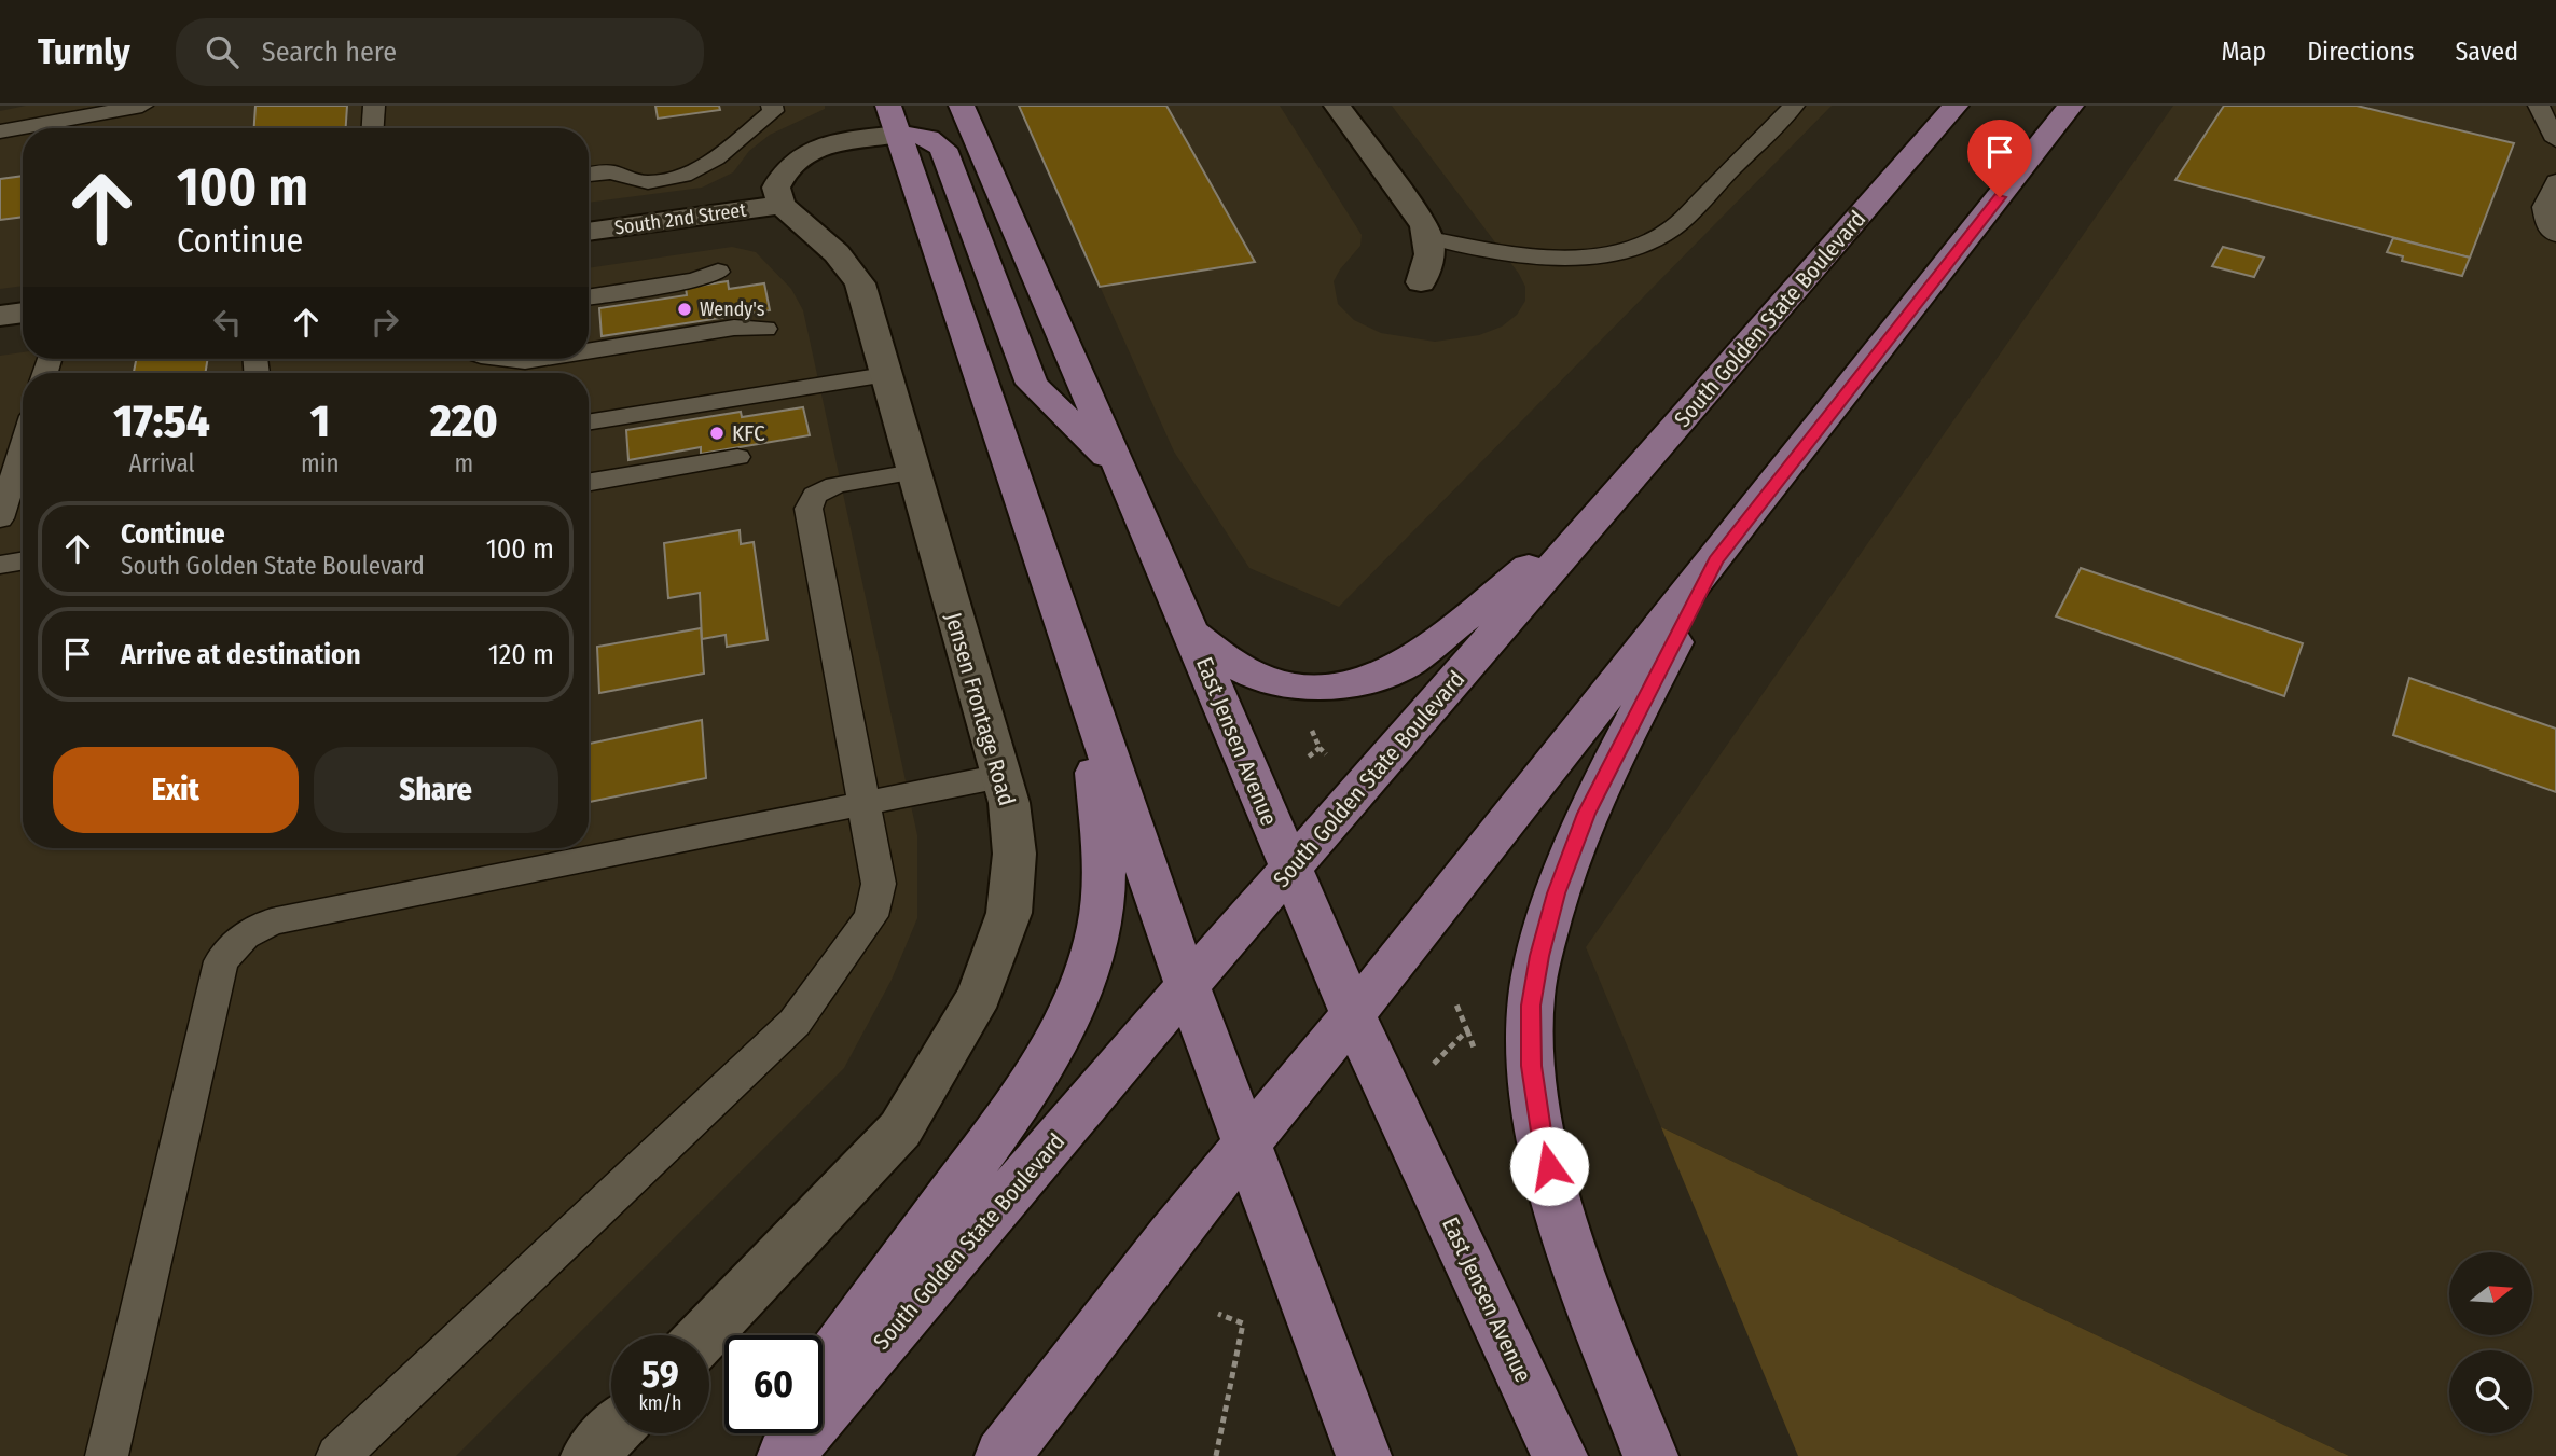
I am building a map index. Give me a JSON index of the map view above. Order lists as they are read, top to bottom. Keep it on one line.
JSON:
{"streets":{"main road":["South Golden State Boulevard","East Jensen Avenue"],"street":["South 2nd Street","Jensen Frontage Road"]},"crossings":[["South 2nd Street","Jensen Frontage Road"],["South Golden State Boulevard","East Jensen Avenue"]],"places":["Wendy's","KFC"],"north":"right","page":{"header":"Turnly","search":"Search here","nav":["Map","Directions","Saved"],"turn":["100 m","Continue"],"eta":["17:54","Arrival","1","min","220","m"],"list":[{"name":"Continue","note":"South Golden State Boulevard","value":"100 m"},{"name":"Arrive at destination","value":"120 m"}],"buttons":["Exit","Share"],"speed":"59 km/h","limit":"60"}}
